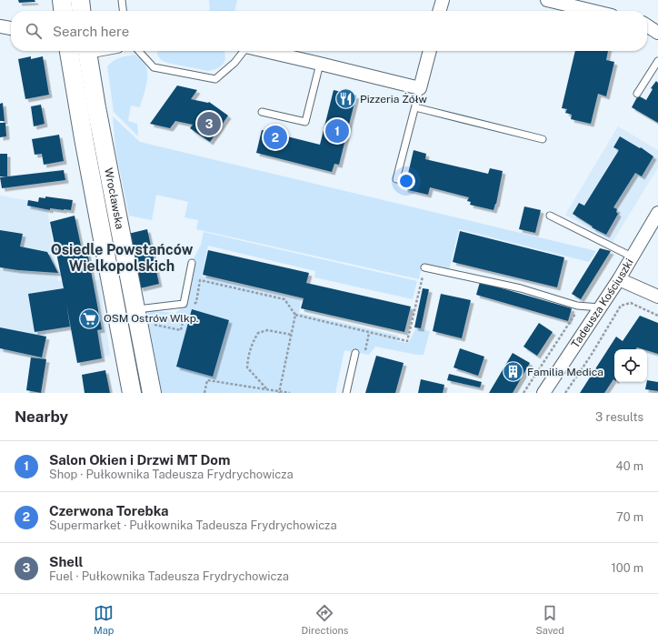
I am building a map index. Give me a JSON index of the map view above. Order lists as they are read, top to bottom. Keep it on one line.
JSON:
{"streets":{"main road":["Wrocławska"],"street":["Tadeusza Kościuszki"]},"districts":["Osiedle Powstańców Wielkopolskich"],"places":{"restaurant":["Pizzeria Żółw"],"supermarket":["OSM Ostrów Wlkp."],"building":["Familia Medica"]},"page":{"search":"Search here","pins":["3","1","2"],"heading":["Nearby","3 results"],"list":[{"mark":"1","name":"Salon Okien i Drzwi MT Dom","note":"Shop · Pułkownika Tadeusza Frydrychowicza","value":"40 m"},{"mark":"2","name":"Czerwona Torebka","note":"Supermarket · Pułkownika Tadeusza Frydrychowicza","value":"70 m"},{"mark":"3","name":"Shell","note":"Fuel · Pułkownika Tadeusza Frydrychowicza","value":"100 m"}],"nav":["Map","Directions","Saved"]}}
